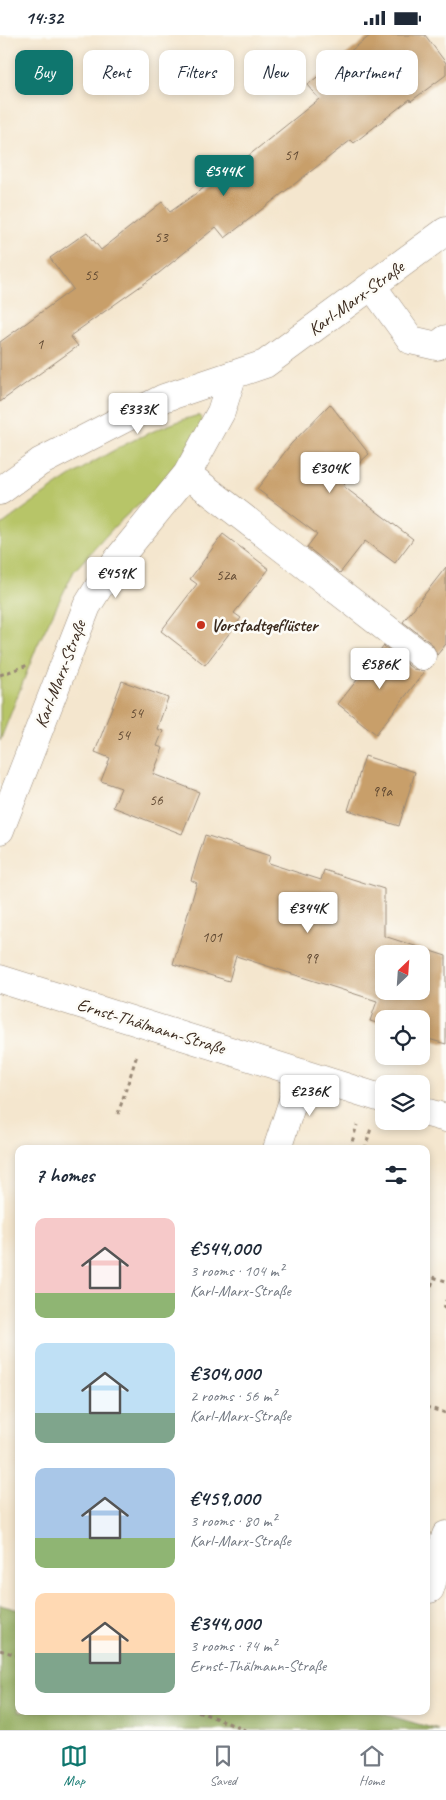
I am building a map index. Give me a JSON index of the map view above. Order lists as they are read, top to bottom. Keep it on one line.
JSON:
{"streets":{"street":["Karl-Marx-Straße","Ernst-Thälmann-Straße"]},"places":["Vorstadtgeflüster"],"house_numbers":["51","53","55","1","52a","54","54","99a","56","101","99"],"north":"top right","page":{"status":"14:32","chip":["Buy","Rent","Filters","New","Apartment"],"price":["€544K","€333K","€304K","€459K","€586K","€344K","€236K"],"heading":"7 homes","list":[{"name":"€544,000","note":"3 rooms · 104 m² · Karl-Marx-Straße"},{"name":"€304,000","note":"2 rooms · 56 m² · Karl-Marx-Straße"},{"name":"€459,000","note":"3 rooms · 80 m² · Karl-Marx-Straße"},{"name":"€344,000","note":"3 rooms · 74 m² · Ernst-Thälmann-Straße"}],"tabs":["Map","Saved","Home"]}}
